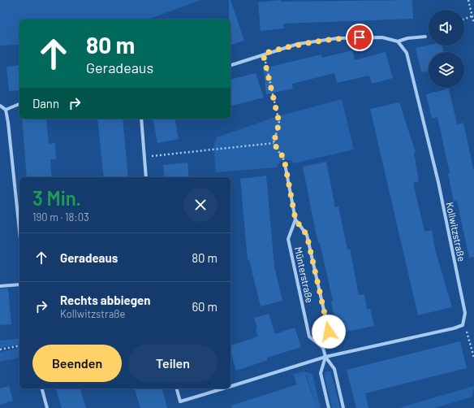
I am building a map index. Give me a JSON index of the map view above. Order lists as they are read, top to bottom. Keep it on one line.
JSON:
{"streets":{"street":["Kollwitzstraße","Münterstraße"]},"page":{"turn":["80 m","Geradeaus"],"then":"Dann","heading":["3 Min.","190 m · 18:03"],"list":[{"name":"Geradeaus","value":"80 m"},{"name":"Rechts abbiegen","note":"Kollwitzstraße","value":"60 m"}],"buttons":["Beenden","Teilen"]}}
